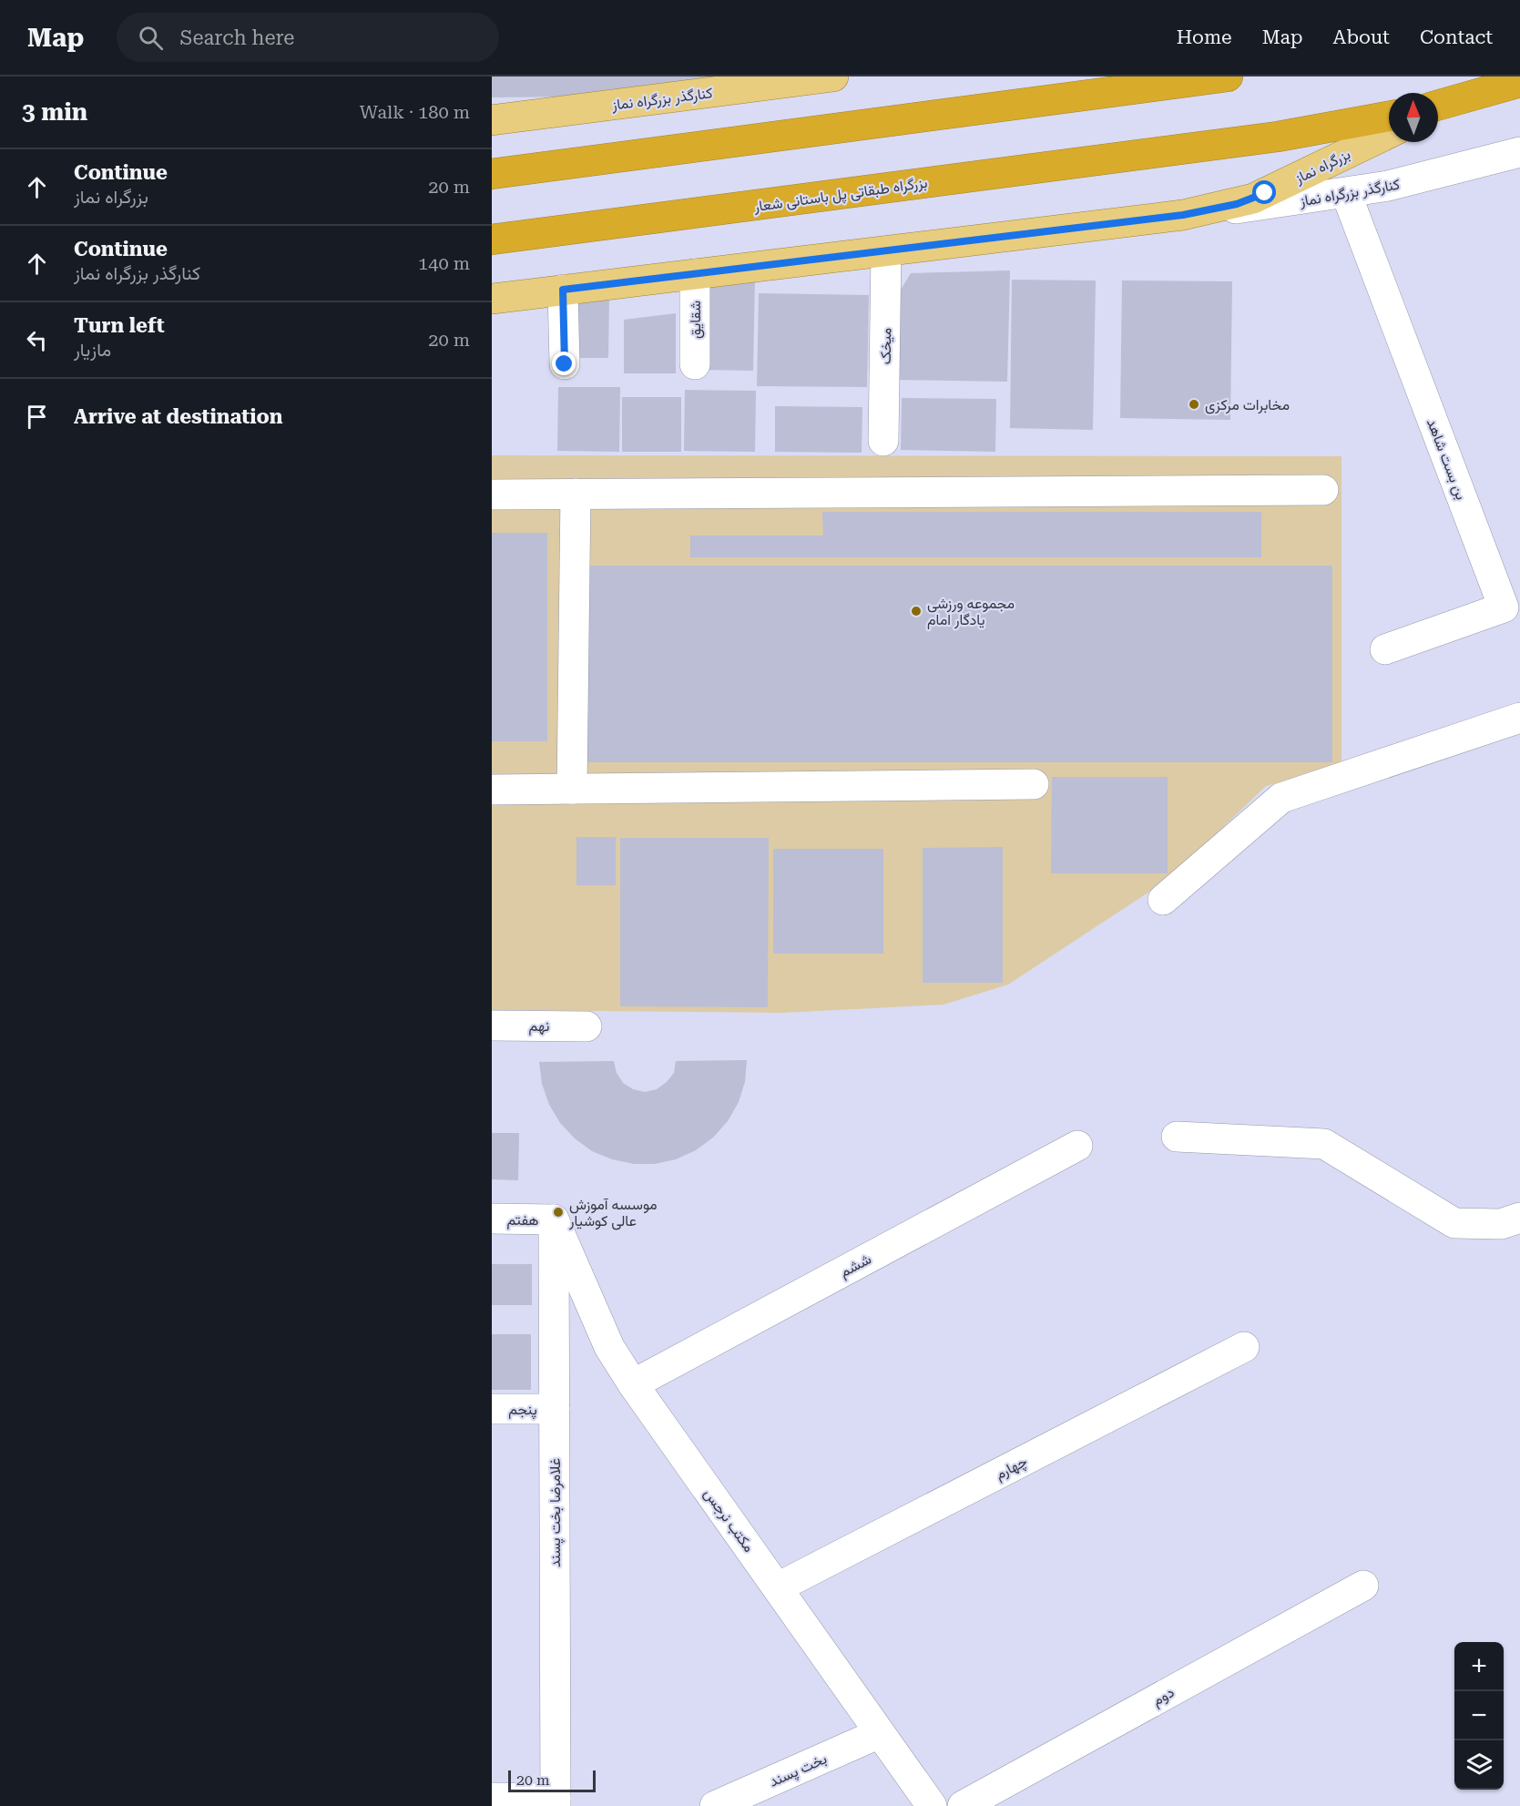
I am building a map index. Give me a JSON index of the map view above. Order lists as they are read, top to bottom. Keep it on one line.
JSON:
{"streets":{"highway":["بزرگراه نماز","بزرگراه طبقاتی پل باستانی شعار"],"main road":["کنارگذر بزرگراه نماز"],"street":["شقایق","میخک","بن بست شاهد","نهم","هفتم","ششم","پنجم","چهارم","غلامرضا بخت پسند","مکتب نرجس","دوم","بخت پسند"]},"crossings":[["کنارگذر بزرگراه نماز","بزرگراه نماز"],["کنارگذر بزرگراه نماز","شقایق"],["کنارگذر بزرگراه نماز","میخک"],["کنارگذر بزرگراه نماز","بن بست شاهد"],["بزرگراه نماز","بزرگراه طبقاتی پل باستانی شعار"],["هفتم","غلامرضا بخت پسند"],["هفتم","مکتب نرجس"],["ششم","مکتب نرجس"],["پنجم","غلامرضا بخت پسند"],["چهارم","مکتب نرجس"],["غلامرضا بخت پسند","مکتب نرجس"],["مکتب نرجس","بخت پسند"]],"places":["مخابرات مرکزی","مجموعه ورزشی یادگار امام","موسسه آموزش عالی کوشیار"],"scale_bar":"20 m","north":"top","page":{"header":"Map","search":"Search here","nav":["Home","Map","About","Contact"],"heading":["3 min","Walk · 180 m"],"list":[["Continue","بزرگراه نماز","20 m"],["Continue","کنارگذر بزرگراه نماز","140 m"],["Turn left","مازیار","20 m"],"Arrive at destination"],"map_buttons":["+","−"],"scale":"20 m"}}
